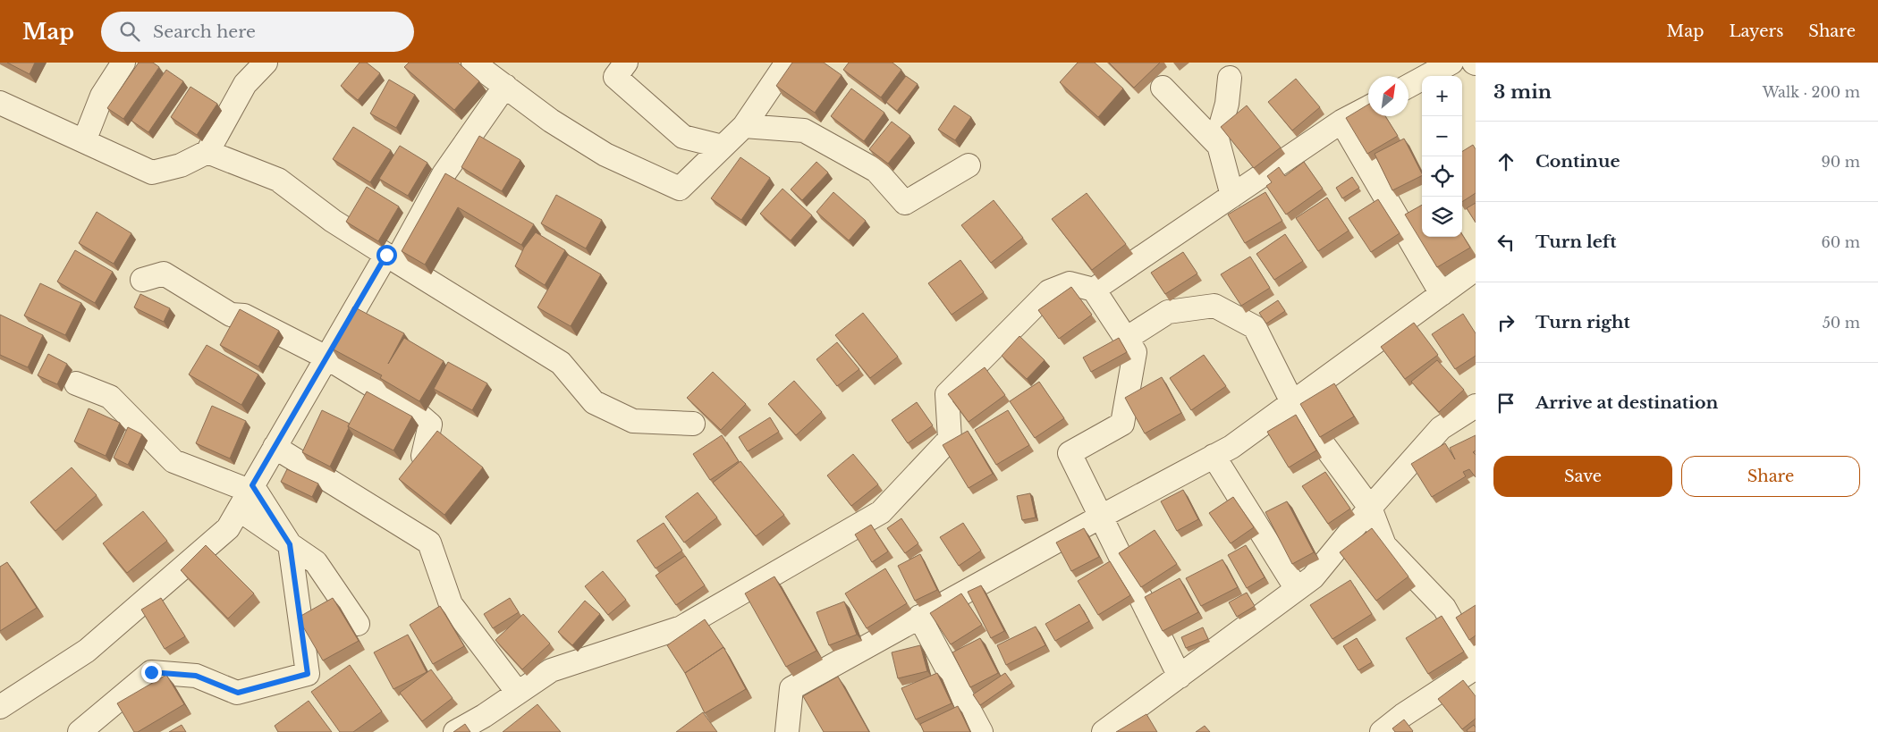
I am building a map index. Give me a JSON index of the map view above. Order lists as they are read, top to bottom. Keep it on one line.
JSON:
{"north":"top right","page":{"header":"Map","search":"Search here","nav":["Map","Layers","Share"],"heading":["3 min","Walk · 200 m"],"map_buttons":["+","−"],"list":[["Continue","90 m"],["Turn left","60 m"],["Turn right","50 m"],"Arrive at destination"],"buttons":["Save","Share"]}}
